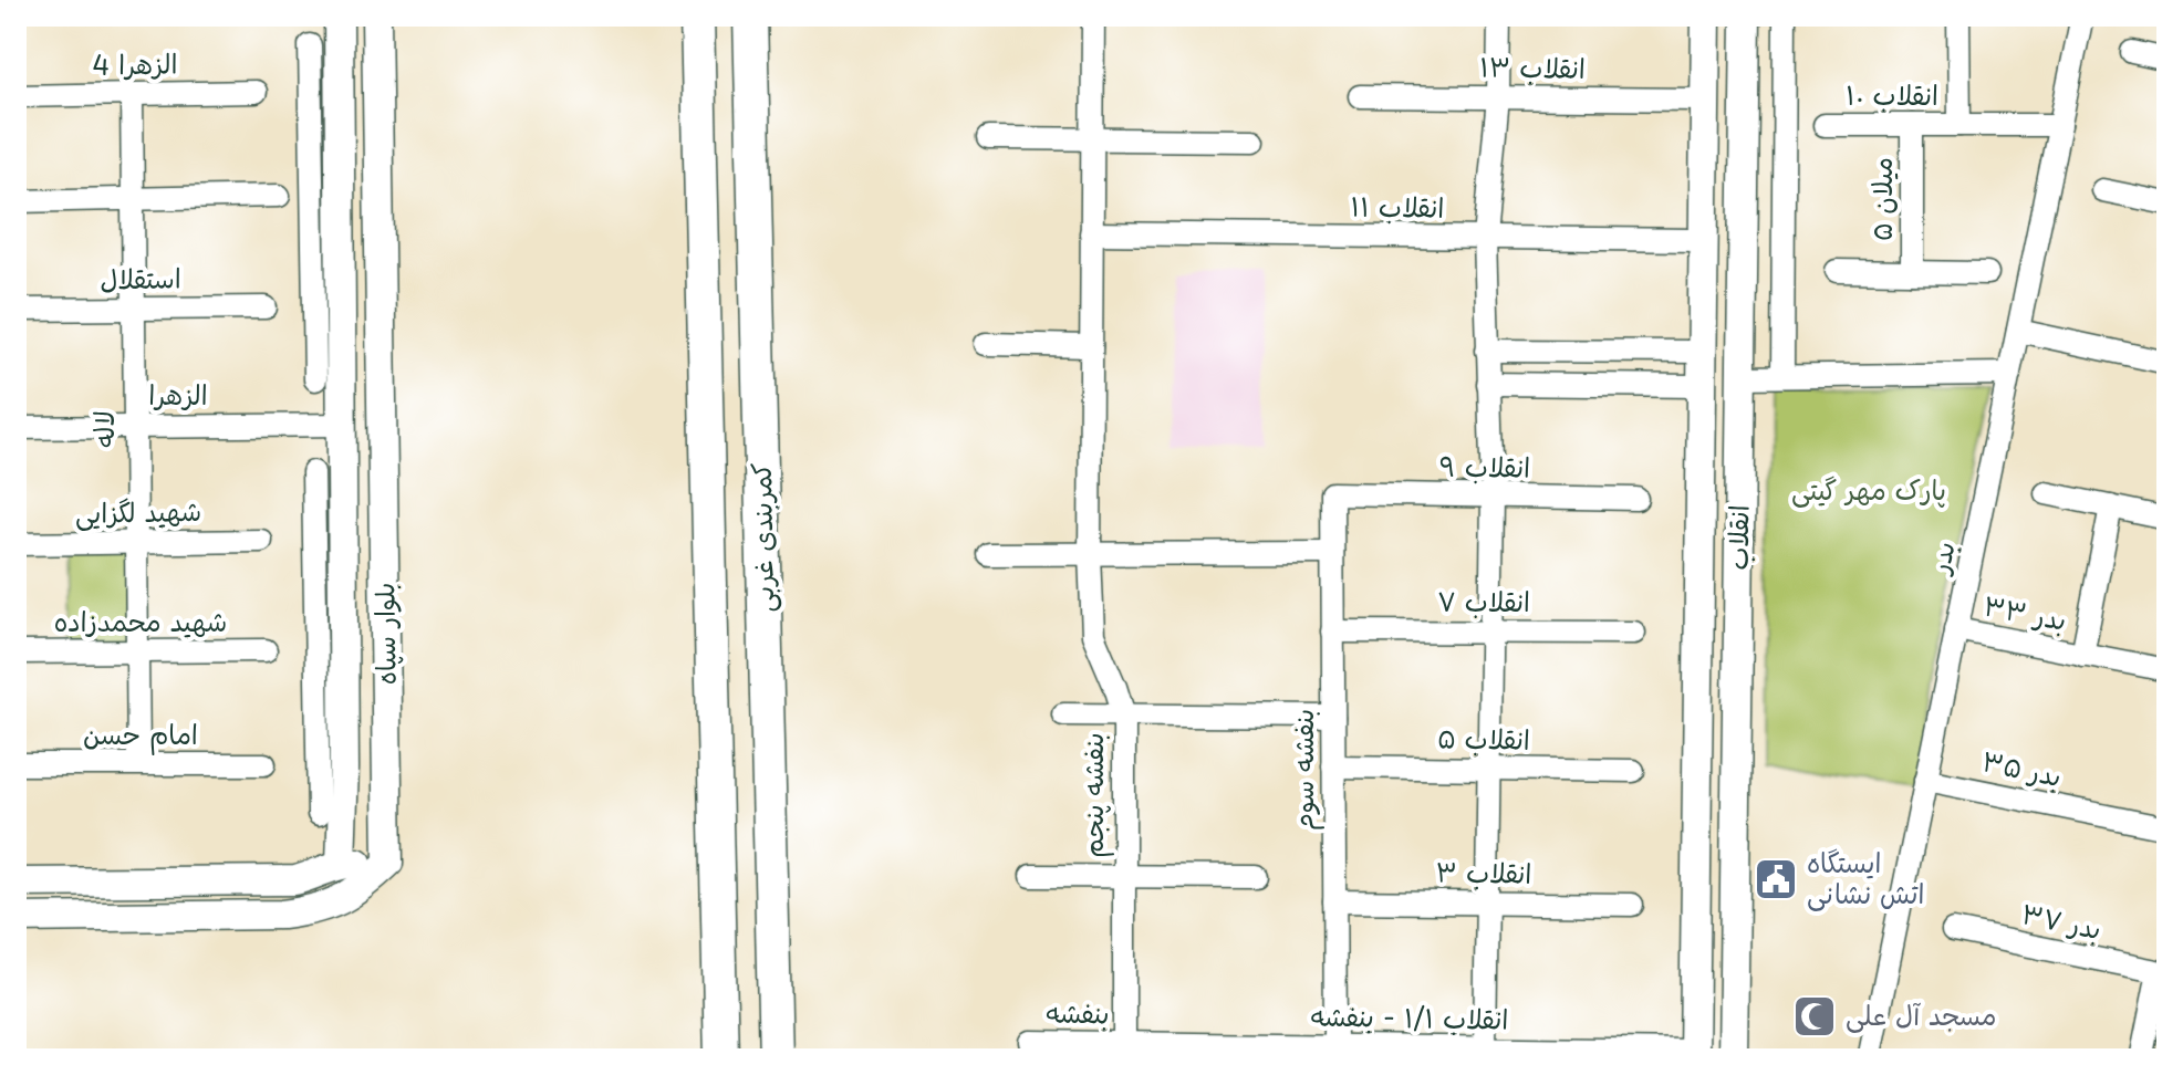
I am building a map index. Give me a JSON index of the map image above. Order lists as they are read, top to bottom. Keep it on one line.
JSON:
{"streets":{"highway":["کمربندی غربی"],"main road":["انقلاب","بلوار سپاه"],"street":["الزهرا 4","انقلاب ۱۳","انقلاب ۱۰","میلان ۵","انقلاب ۱۱","استقلال","الزهرا","لاله","انقلاب ۹","شهید لگزایی","بدر","انقلاب ۷","بدر ۳۳","شهید محمدزاده","امام حسن","انقلاب ۵","بنفشه سوم","بدر ۳۵","بنفشه پنجم","انقلاب ۳","بدر ۳۷","بنفشه","انقلاب ۱/۱ - بنفشه"]},"crossings":[["الزهرا 4","لاله"],["انقلاب ۱۳","انقلاب"],["انقلاب ۱۰","میلان ۵"],["انقلاب ۱۰","بدر"],["انقلاب ۱۱","انقلاب"],["انقلاب ۱۱","بنفشه پنجم"],["استقلال","لاله"],["الزهرا","لاله"],["الزهرا","بلوار سپاه"],["لاله","شهید لگزایی"],["لاله","شهید محمدزاده"],["لاله","امام حسن"],["انقلاب ۹","بنفشه سوم"],["انقلاب","انقلاب ۱/۱ - بنفشه"],["بدر","بدر ۳۳"],["بدر","بدر ۳۵"],["انقلاب ۷","بنفشه سوم"],["انقلاب ۵","بنفشه سوم"],["بنفشه سوم","انقلاب ۳"],["بنفشه سوم","انقلاب ۱/۱ - بنفشه"],["بنفشه پنجم","بنفشه"],["بنفشه پنجم","انقلاب ۱/۱ - بنفشه"],["بنفشه","انقلاب ۱/۱ - بنفشه"]],"parks":["پارک مهر گیتی"],"places":{"public building":["ایستگاه اتش نشانی"],"mosque":["مسجد آل علی"]}}
